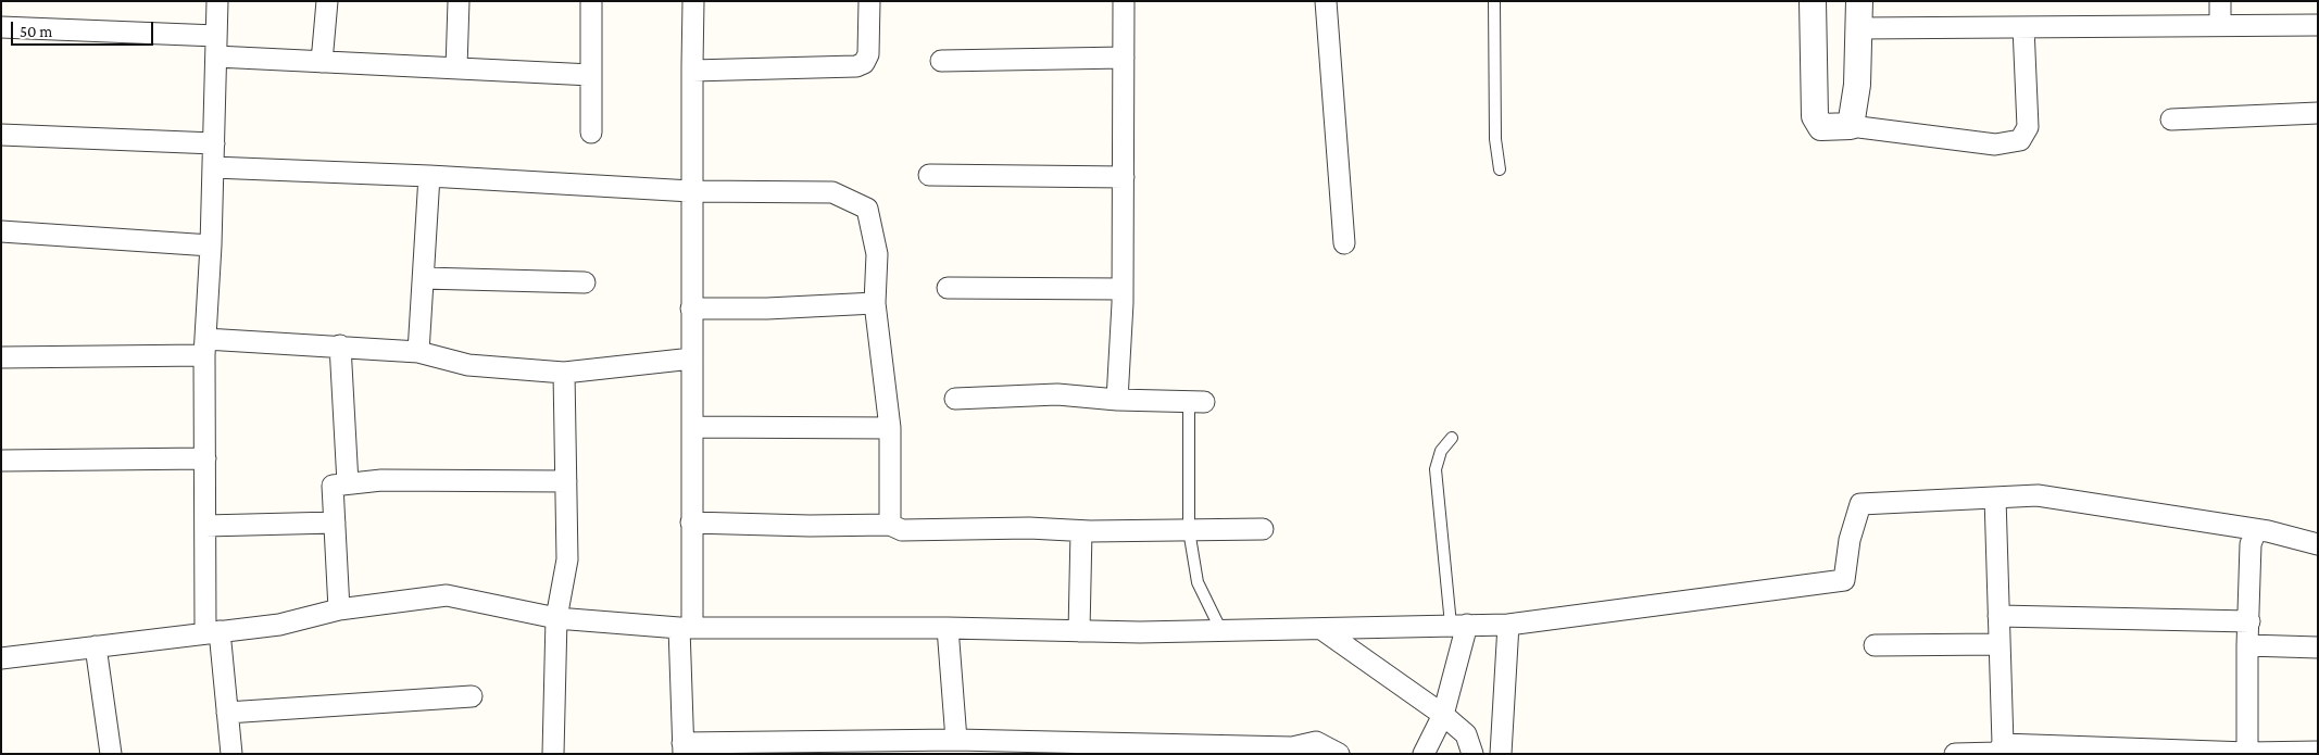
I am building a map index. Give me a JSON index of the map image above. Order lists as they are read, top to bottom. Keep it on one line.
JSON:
{"scale_bar":"50 m"}
